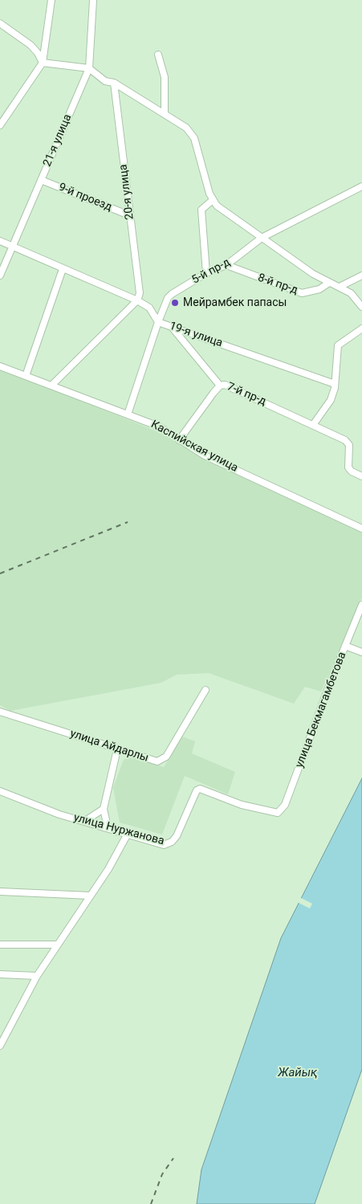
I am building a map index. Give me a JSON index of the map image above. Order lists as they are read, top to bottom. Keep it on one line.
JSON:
{"streets":{"street":["21-я улица","20-я улица","9-й проезд","5-й пр-д","8-й пр-д","19-я улица","7-й пр-д","Каспийская улица","улица Бекмагамбетова","улица Айдарлы","улица Нуржанова"]},"crossings":[["21-я улица","9-й проезд"],["21-я улица","19-я улица"],["20-я улица","9-й проезд"],["20-я улица","19-я улица"],["5-й пр-д","8-й пр-д"],["5-й пр-д","19-я улица"],["5-й пр-д","Каспийская улица"],["7-й пр-д","Каспийская улица"],["улица Бекмагамбетова","улица Нуржанова"]],"water":["Жайық"],"places":["Мейрамбек папасы"]}
